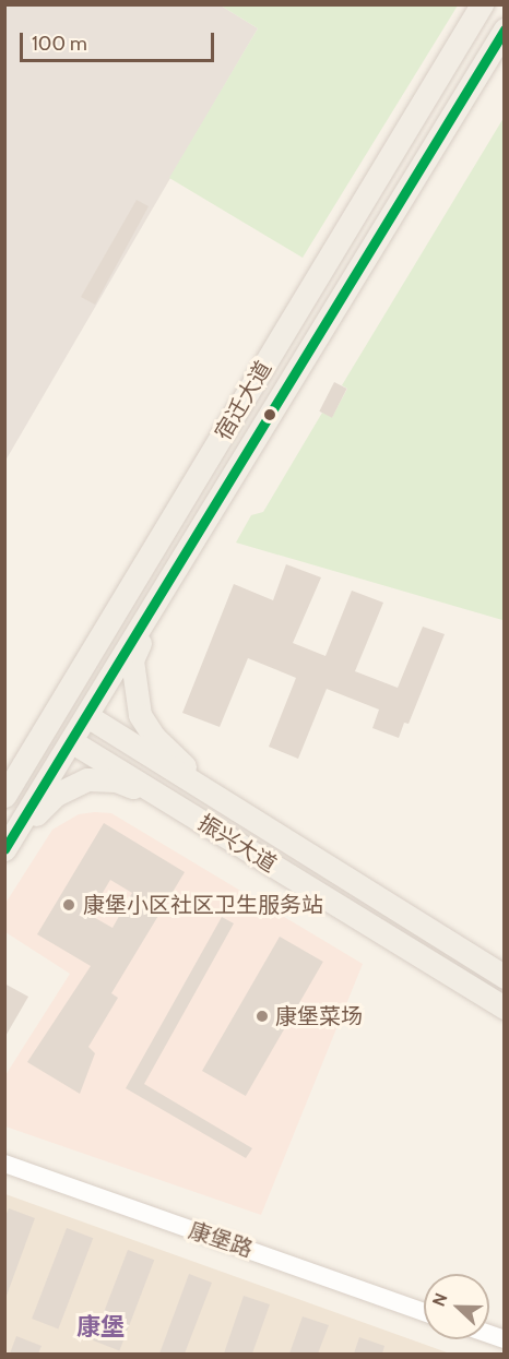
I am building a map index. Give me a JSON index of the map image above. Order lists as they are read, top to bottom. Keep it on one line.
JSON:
{"streets":{"main road":["宿迁大道","振兴大道"],"street":["康堡路"]},"crossings":[["宿迁大道","振兴大道"]],"districts":["康堡"],"places":["康堡小区社区卫生服务站","康堡菜场"],"scale_bar":"100 m","north":"left"}
